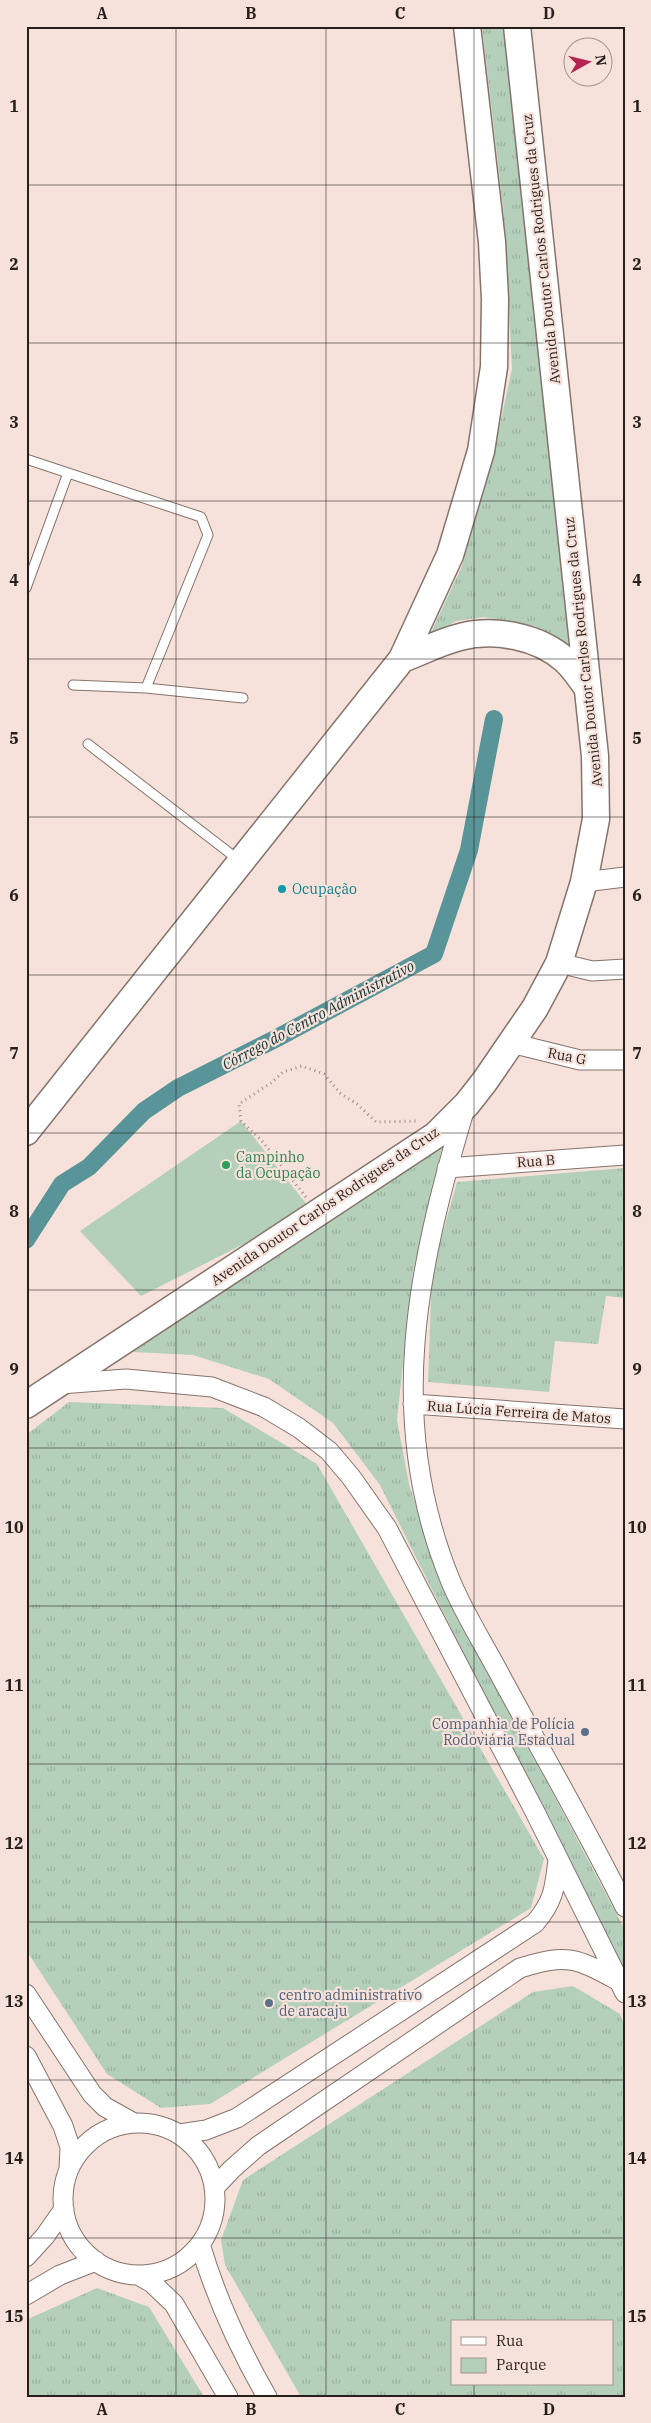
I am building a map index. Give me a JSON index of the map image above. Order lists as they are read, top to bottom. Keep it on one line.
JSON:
{"streets":{"main road":["Avenida Doutor Carlos Rodrigues da Cruz"],"street":["Rua G","Rua B","Rua Lúcia Ferreira de Matos"]},"crossings":[["Avenida Doutor Carlos Rodrigues da Cruz","Rua G"]],"water":["Córrego do Centro Administrativo"],"places":["Ocupação","Campinho da Ocupação","Companhia de Polícia Rodoviária Estadual","centro administrativo de aracaju"],"legend":["Rua","Parque"],"north":"right","grid":{"columns":["A","B","C","D"],"rows":["1","2","3","4","5","6","7","8","9","10","11","12","13","14","15"]}}
